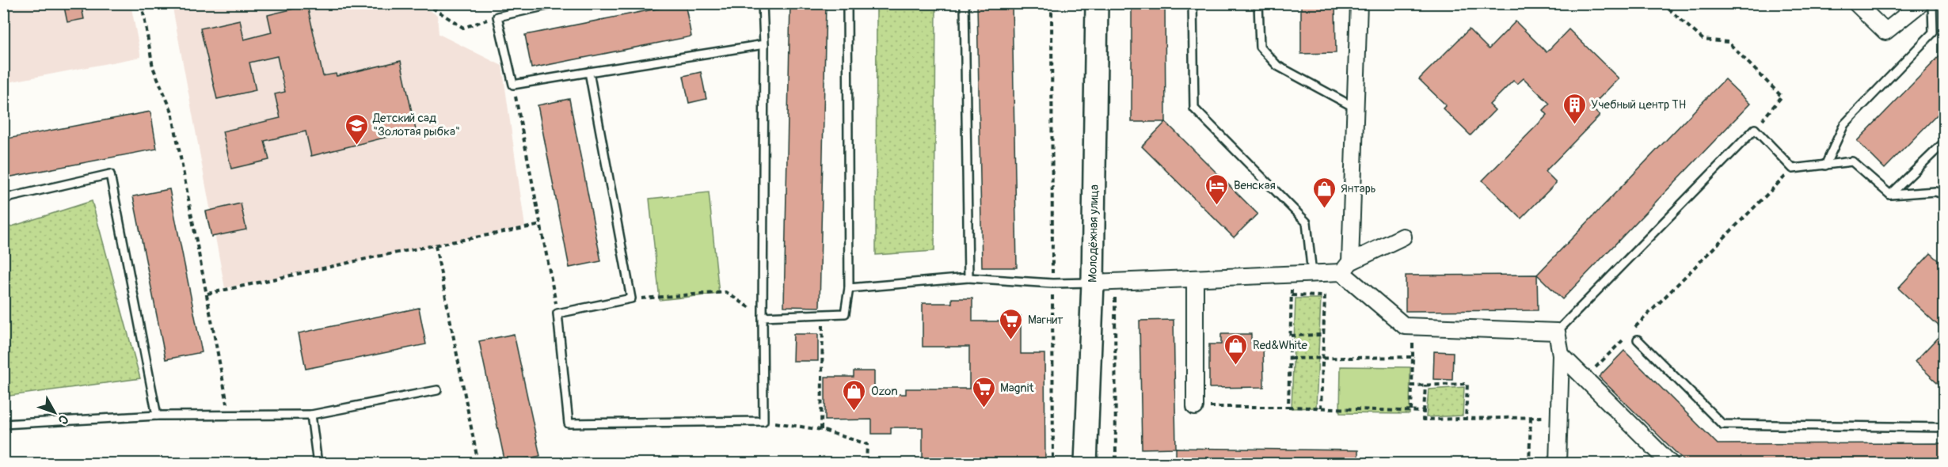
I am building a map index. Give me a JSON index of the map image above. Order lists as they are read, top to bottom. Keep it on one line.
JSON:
{"streets":{"street":["Молодёжная улица"]},"places":{"building":["Учебный центр ТН"],"school or university":["Детский сад \"Золотая рыбка\""],"hotel":["Венская"],"shop":["Янтарь","Red&White","Ozon"],"supermarket":["Магнит","Magnit"]},"north":"bottom right"}
